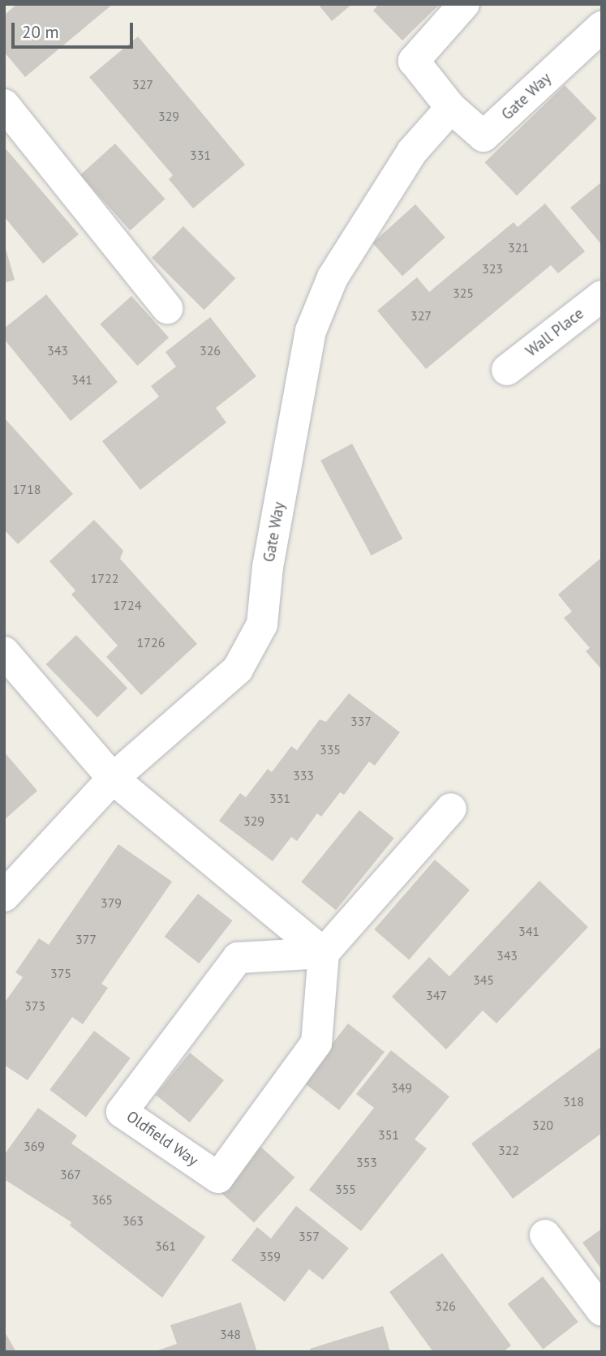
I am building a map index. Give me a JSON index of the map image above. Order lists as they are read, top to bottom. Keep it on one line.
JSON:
{"streets":{"street":["Gate Way","Wall Place","Oldfield Way"]},"house_numbers":["327","329","331","321","323","325","327","343","326","341","1718","1722","1724","1726","337","335","333","331","329","379","341","377","343","375","345","347","373","349","318","320","351","369","322","353","367","355","365","363","357","361","359","326","348"],"scale_bar":"20 m"}
